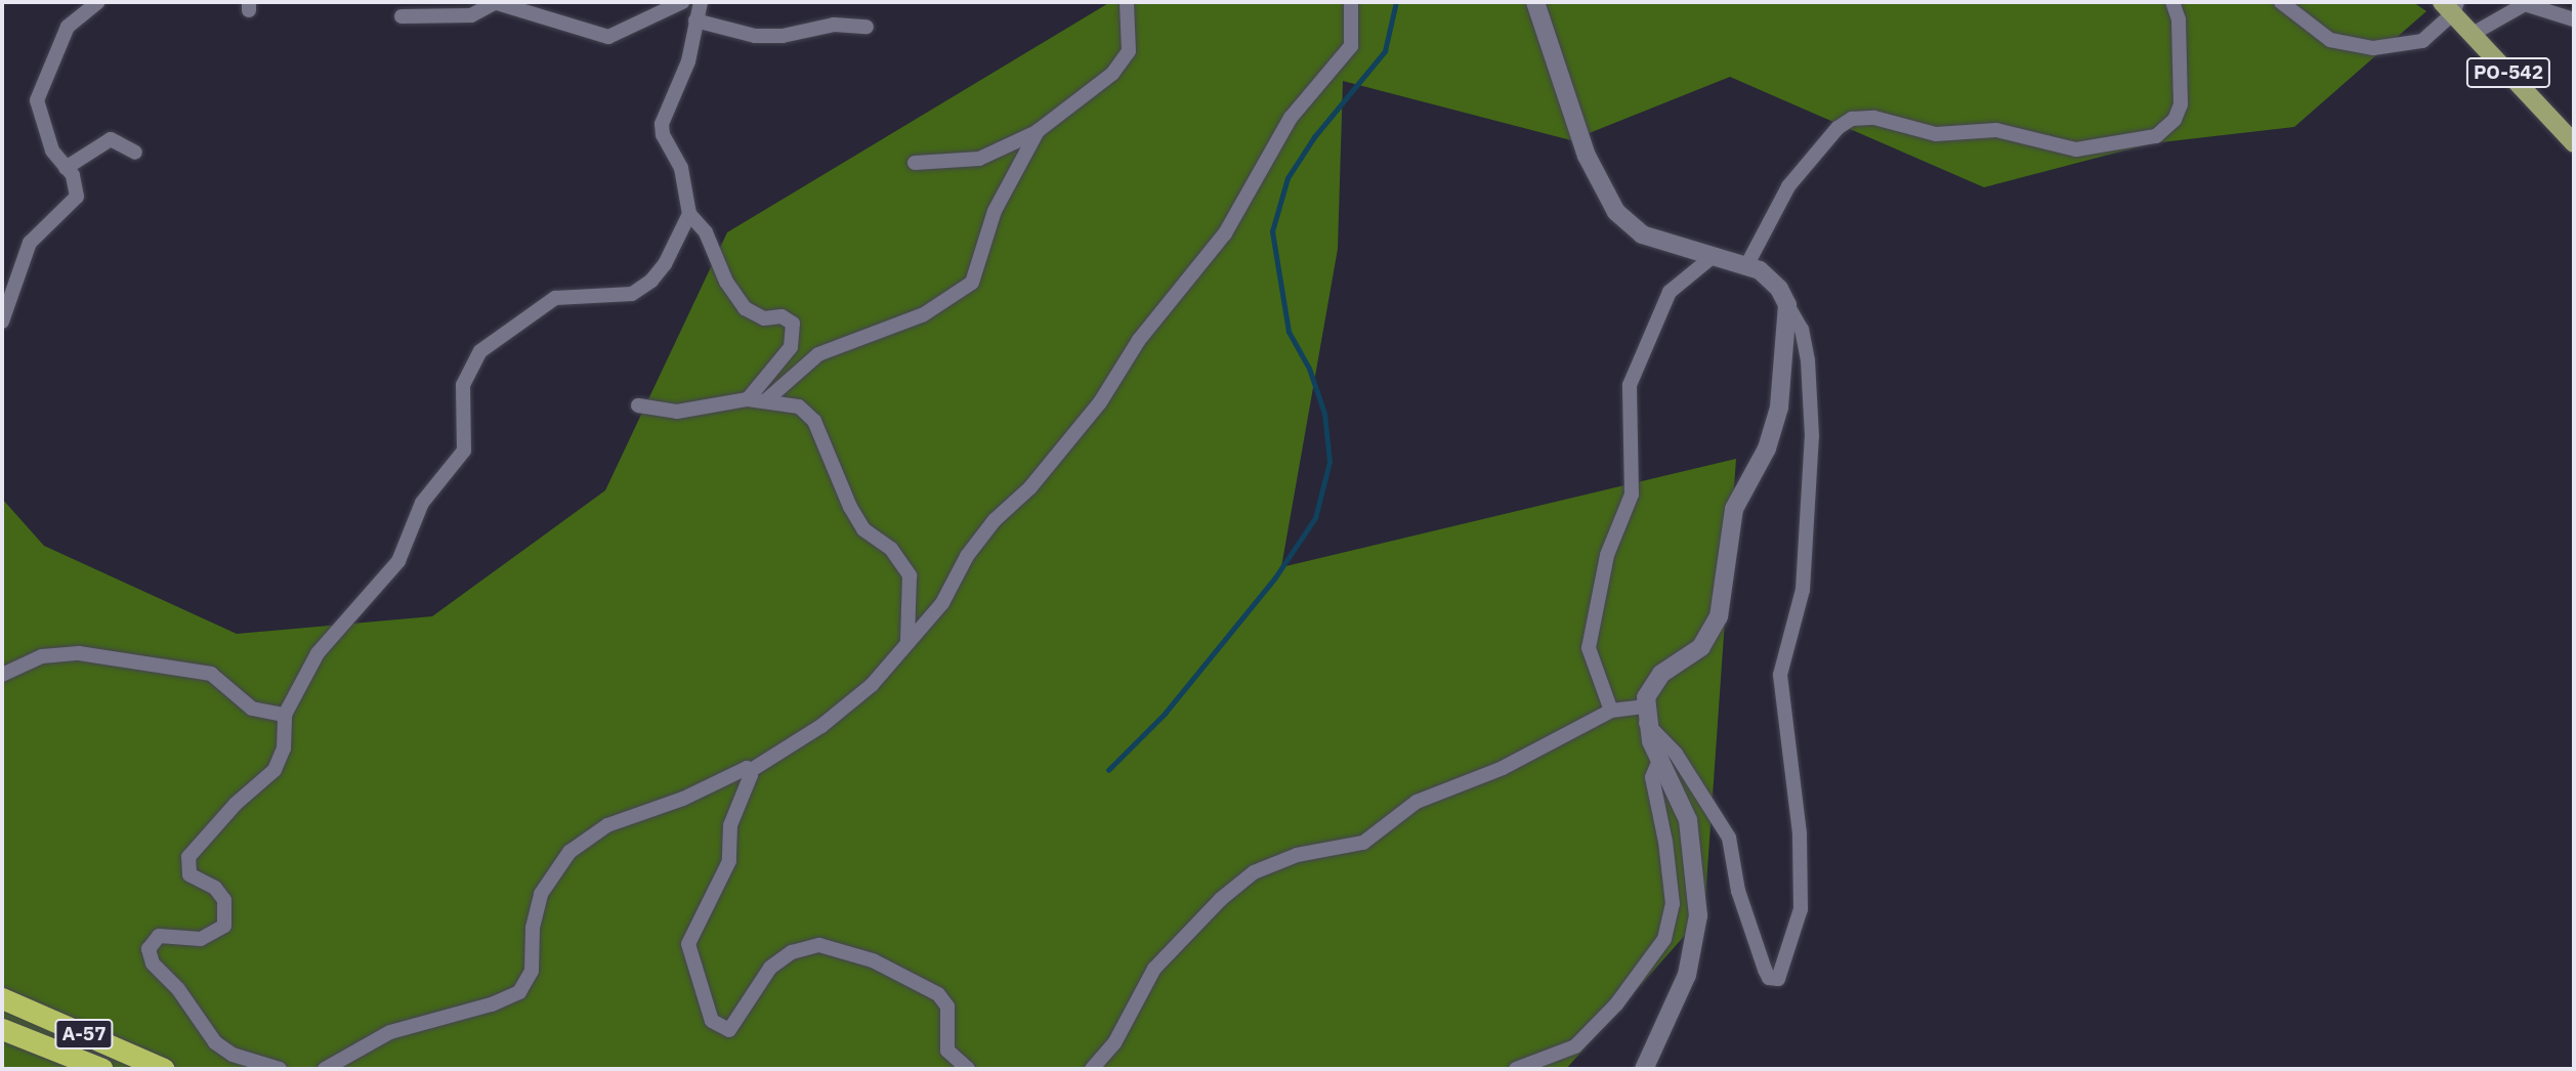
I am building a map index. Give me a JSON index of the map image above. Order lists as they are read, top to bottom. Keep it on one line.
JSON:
{"streets":{"highway":["A-57"],"main road":["PO-542"]}}
